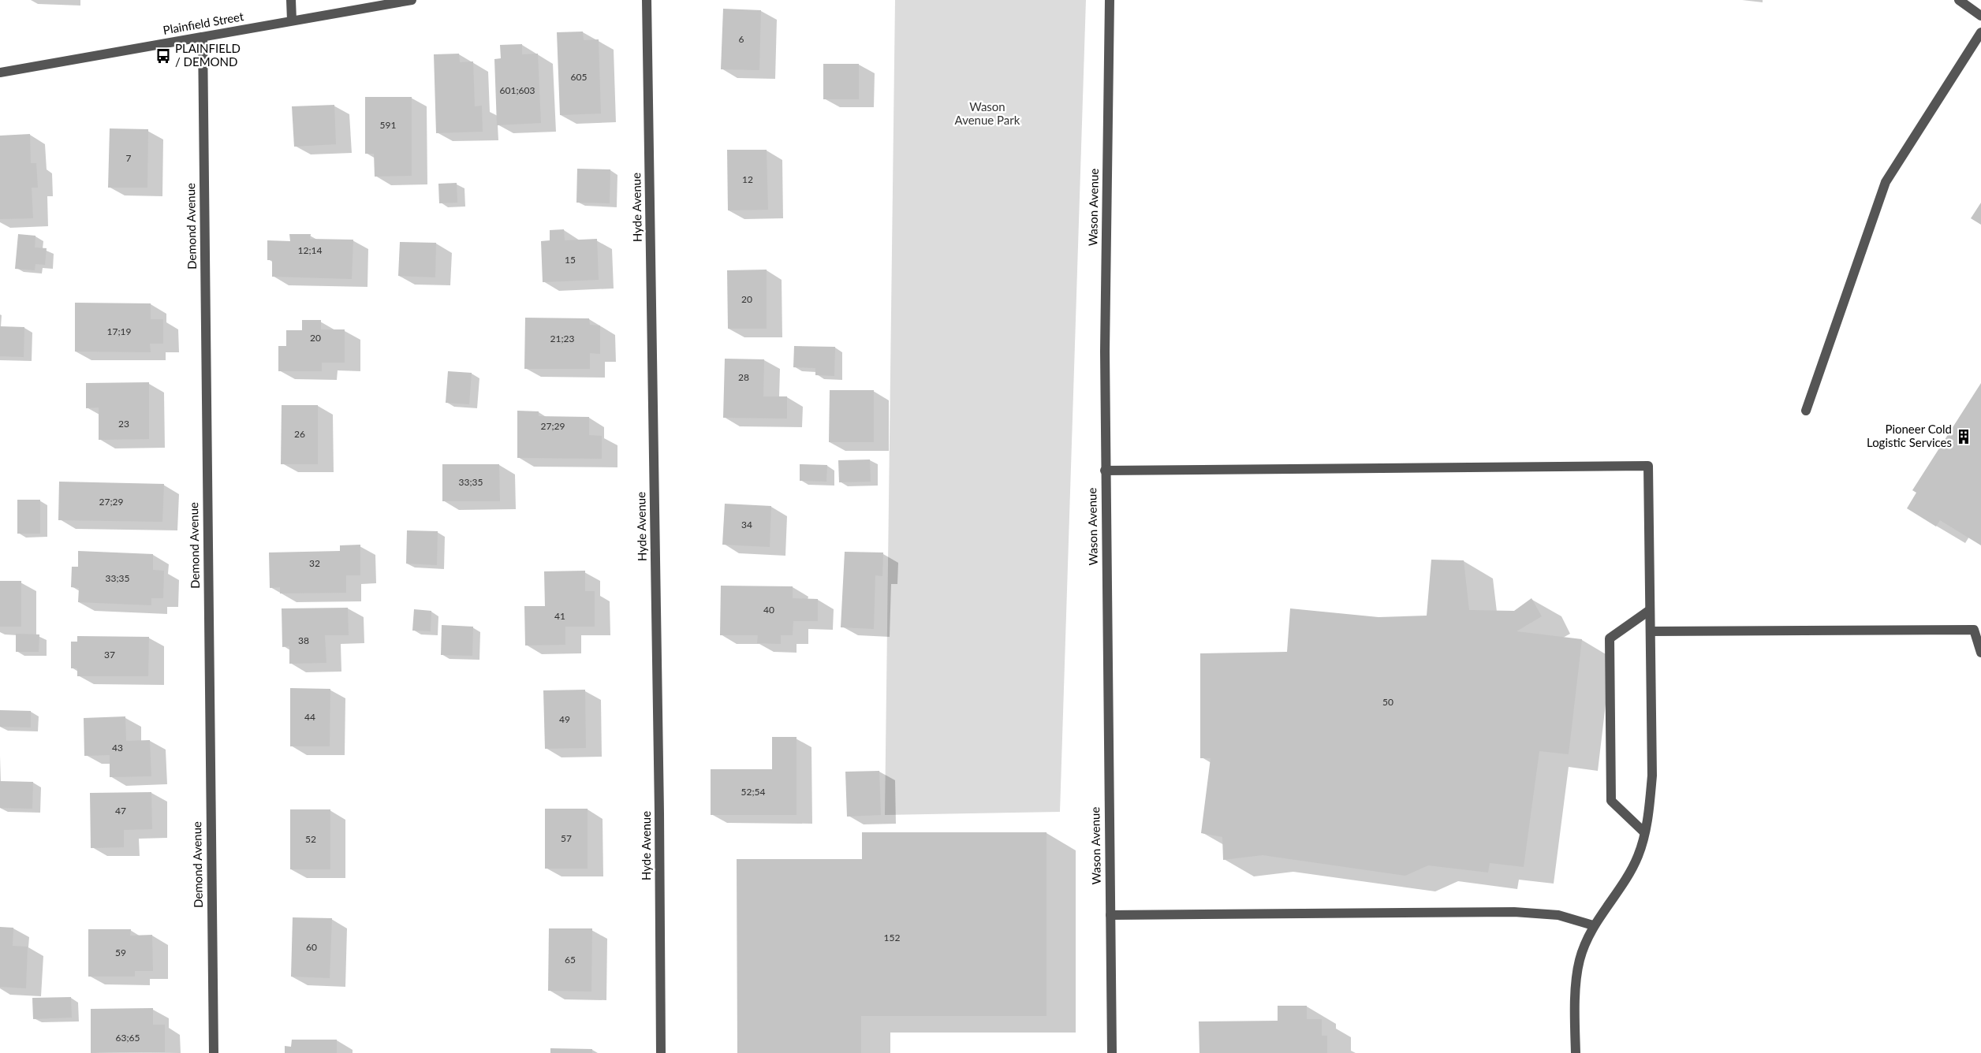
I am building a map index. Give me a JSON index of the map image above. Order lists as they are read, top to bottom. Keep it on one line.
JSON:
{"streets":{"street":["Plainfield Street","Hyde Avenue","Wason Avenue","Demond Avenue"]},"crossings":[["Plainfield Street","Demond Avenue"]],"parks":["Wason Avenue Park"],"places":{"bus stop":["PLAINFIELD / DEMOND"],"building":["Pioneer Cold Logistic Services"]},"house_numbers":["6","605","601;603","591","7","12","12;14","15","20","17;19","20","21;23","28","23","27;29","26","33;35","27;29","34","32","33;35","40","41","38","37","50","44","49","43","52;54","47","57","52","152","60","59","65","63;65"]}
